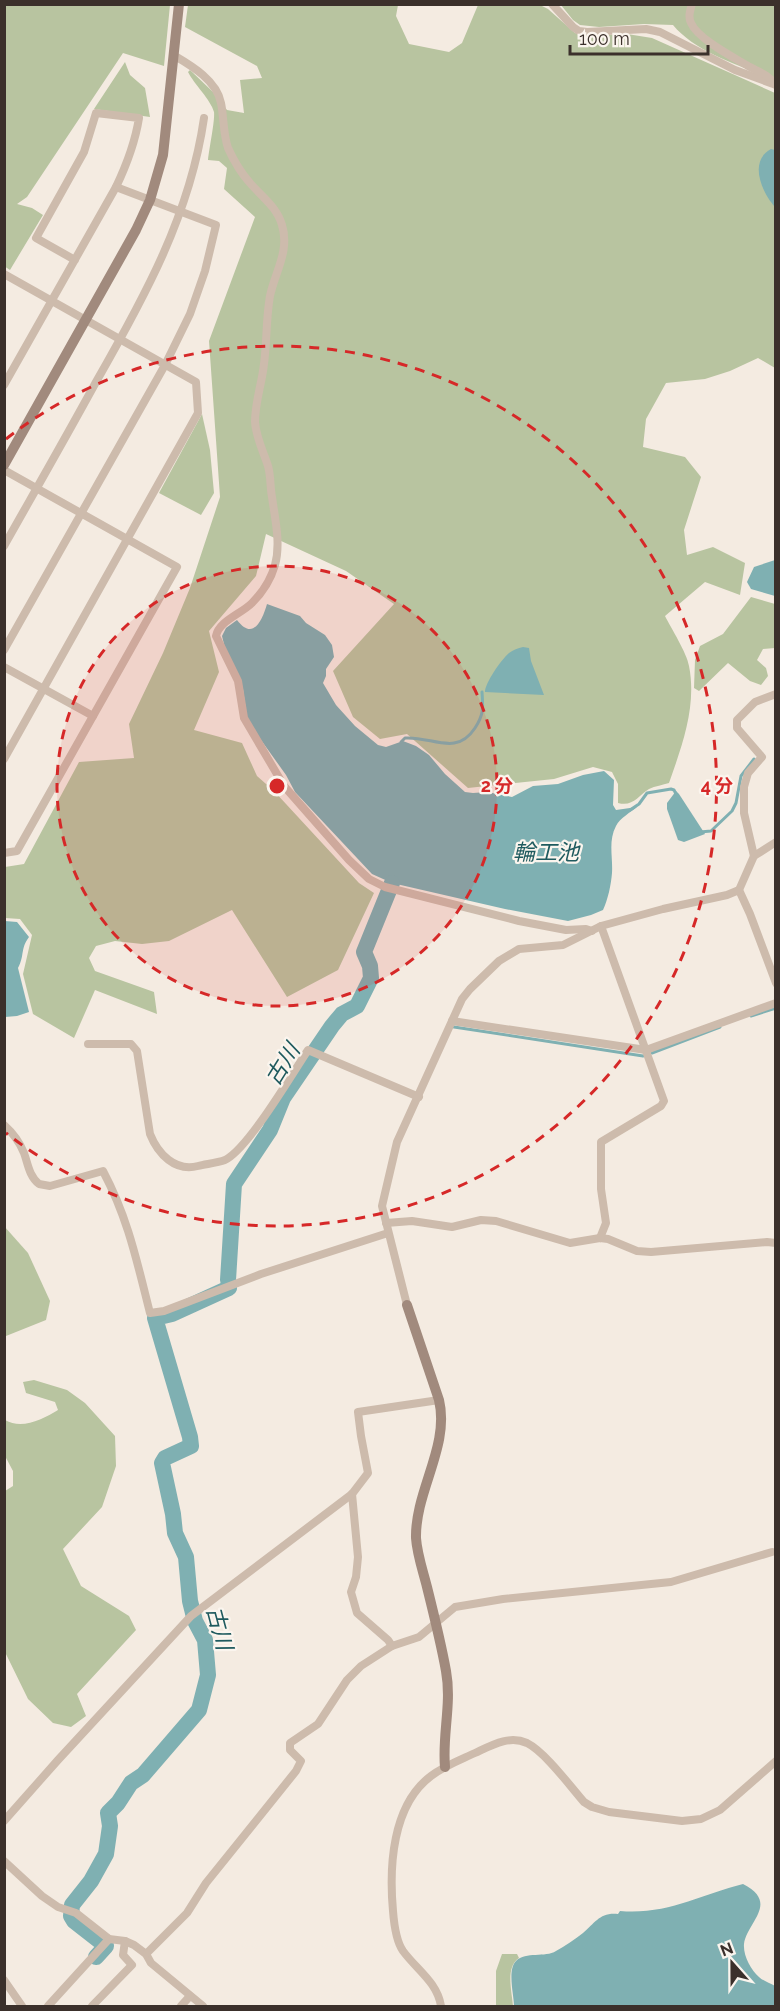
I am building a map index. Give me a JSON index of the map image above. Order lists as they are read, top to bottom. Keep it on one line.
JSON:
{"water":["輪工池","古川"],"scale_bar":"100 m","north":"top","rings":["2 分","4 分"]}
